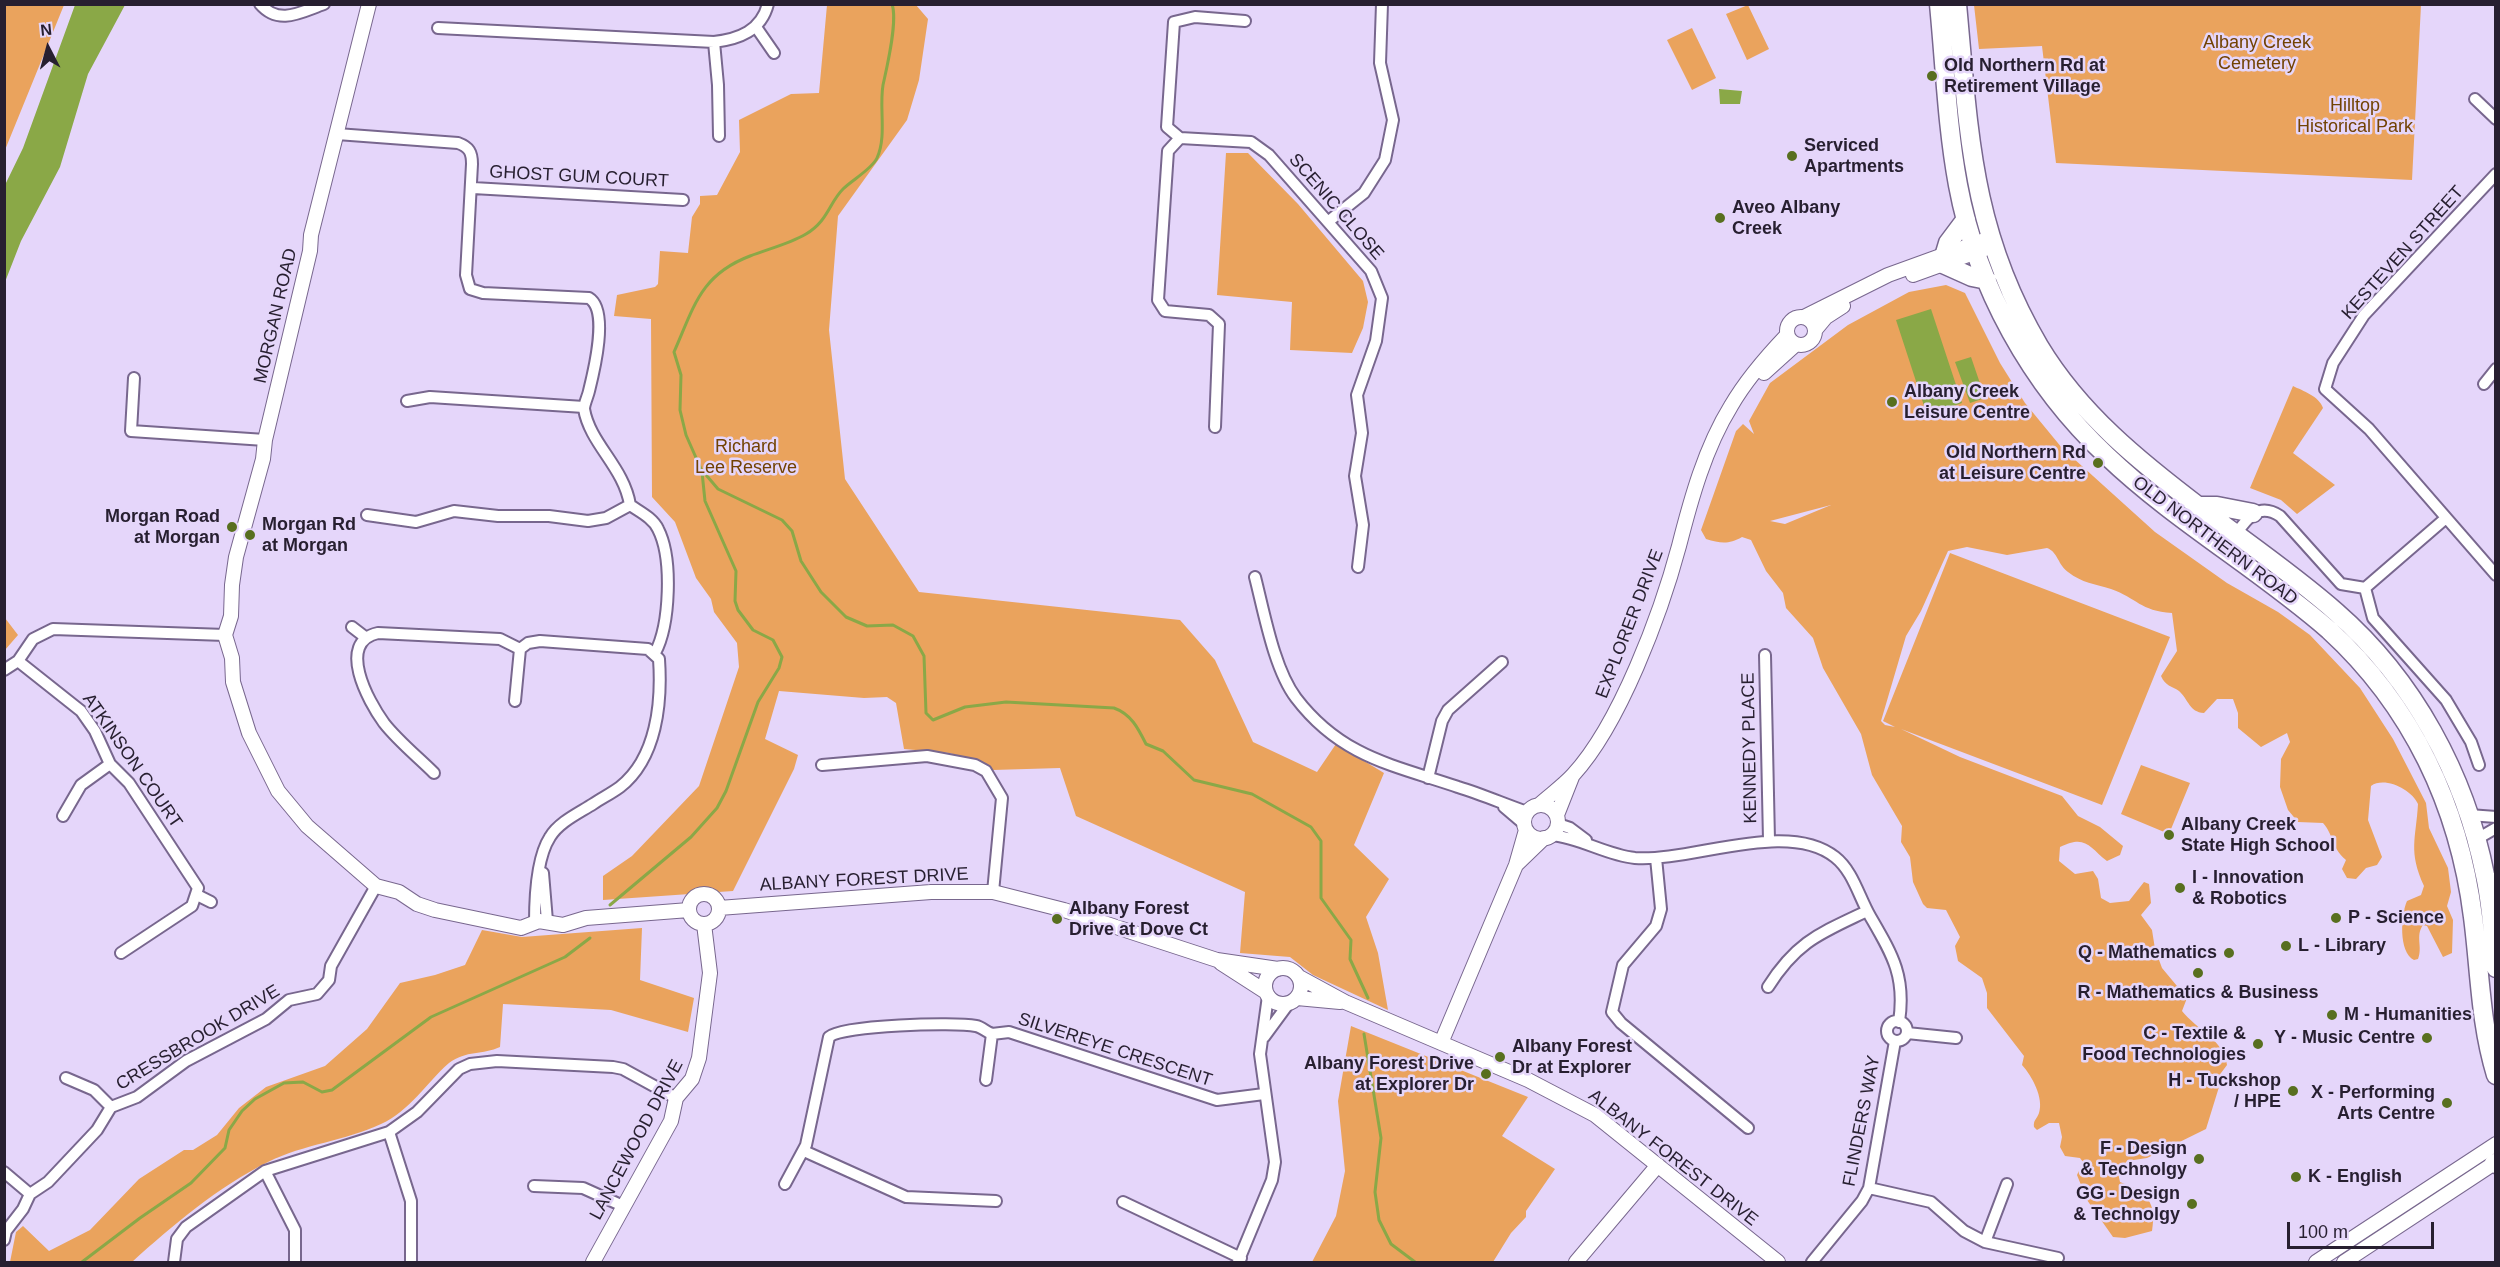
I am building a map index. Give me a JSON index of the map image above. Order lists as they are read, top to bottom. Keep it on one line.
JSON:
{"streets":{"highway":["OLD NORTHERN ROAD"],"street":["GHOST GUM COURT","SCENIC CLOSE","KESTEVEN STREET","MORGAN ROAD","EXPLORER DRIVE","KENNEDY PLACE","ATKINSON COURT","ALBANY FOREST DRIVE","CRESSBROOK DRIVE","SILVEREYE CRESCENT","FLINDERS WAY","LANCEWOOD DRIVE"]},"crossings":[["EXPLORER DRIVE","ALBANY FOREST DRIVE"],["ALBANY FOREST DRIVE","LANCEWOOD DRIVE"]],"parks":["Albany Creek Cemetery","Hilltop Historical Park","Richard Lee Reserve"],"places":["Old Northern Rd at Retirement Village","Serviced Apartments","Aveo Albany Creek","Albany Creek Leisure Centre","Old Northern Rd at Leisure Centre","Morgan Road at Morgan","Morgan Rd at Morgan","Albany Creek State High School","I - Innovation & Robotics","P - Science","Albany Forest Drive at Dove Ct","L - Library","Q - Mathematics","R - Mathematics & Business","M - Humanities","Y - Music Centre","C - Textile & Food Technologies","Albany Forest Dr at Explorer","Albany Forest Drive at Explorer Dr","H - Tuckshop / HPE","X - Performing Arts Centre","F - Design & Technolgy","K - English","GG - Design & Technolgy"],"scale_bar":"100 m","north":"top"}
